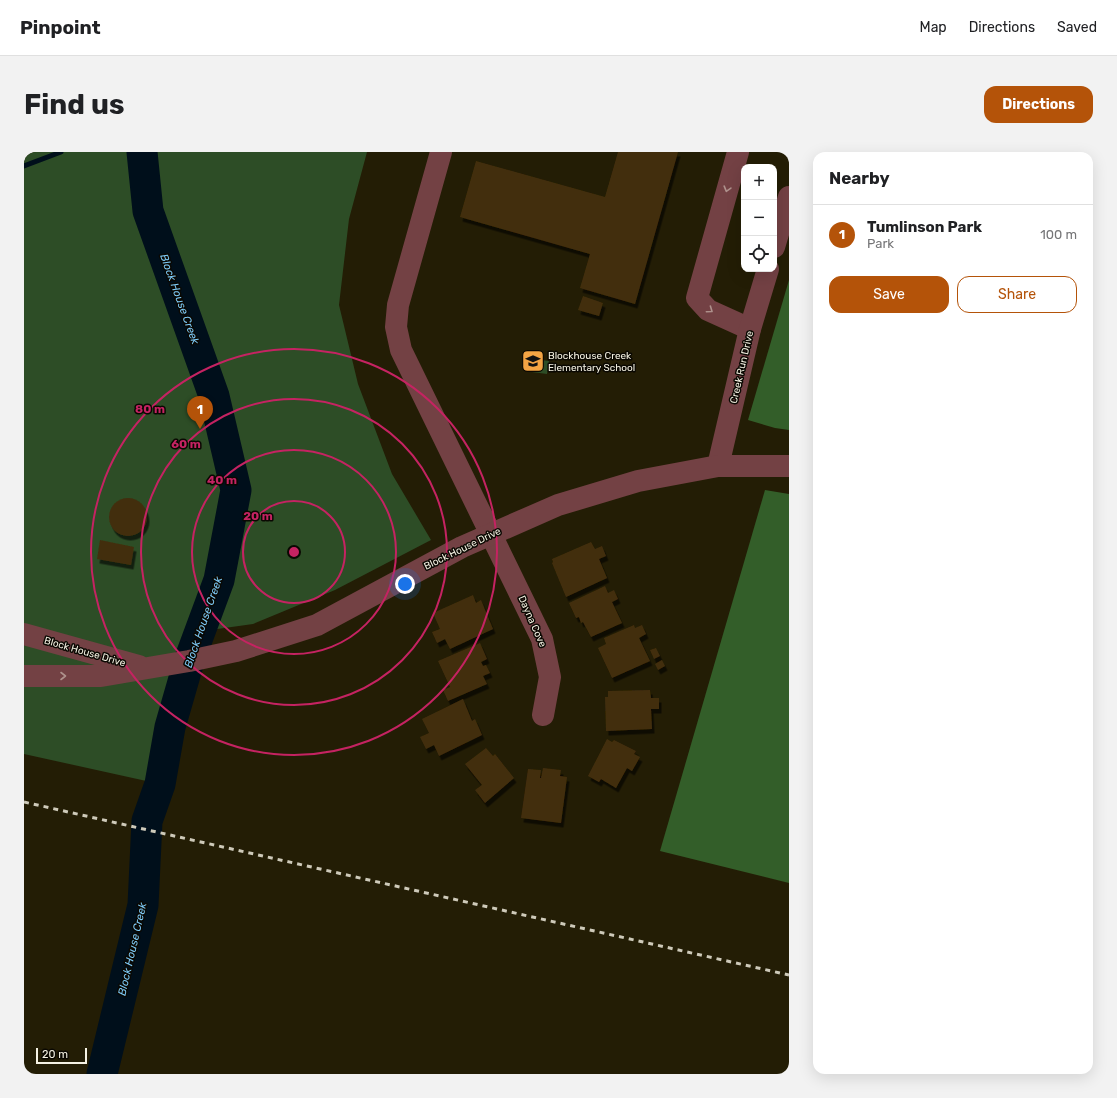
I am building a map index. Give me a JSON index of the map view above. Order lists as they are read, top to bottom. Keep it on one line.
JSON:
{"streets":{"street":["Creek Run Drive","Block House Drive","Dayna Cove"]},"crossings":[["Creek Run Drive","Block House Drive"],["Block House Drive","Dayna Cove"]],"water":["Block House Creek"],"places":{"school or university":["Blockhouse Creek Elementary School"]},"scale_bar":"20 m","page":{"header":"Pinpoint","nav":["Map","Directions","Saved"],"buttons":["Directions",["Save","Share"]],"title":"Find us","heading":"Nearby","map_buttons":["+","−"],"list":[{"mark":"1","name":"Tumlinson Park","note":"Park","value":"100 m"}],"pins":"1","scale":"20 m"},"rings":["80 m","60 m","40 m","20 m"]}
